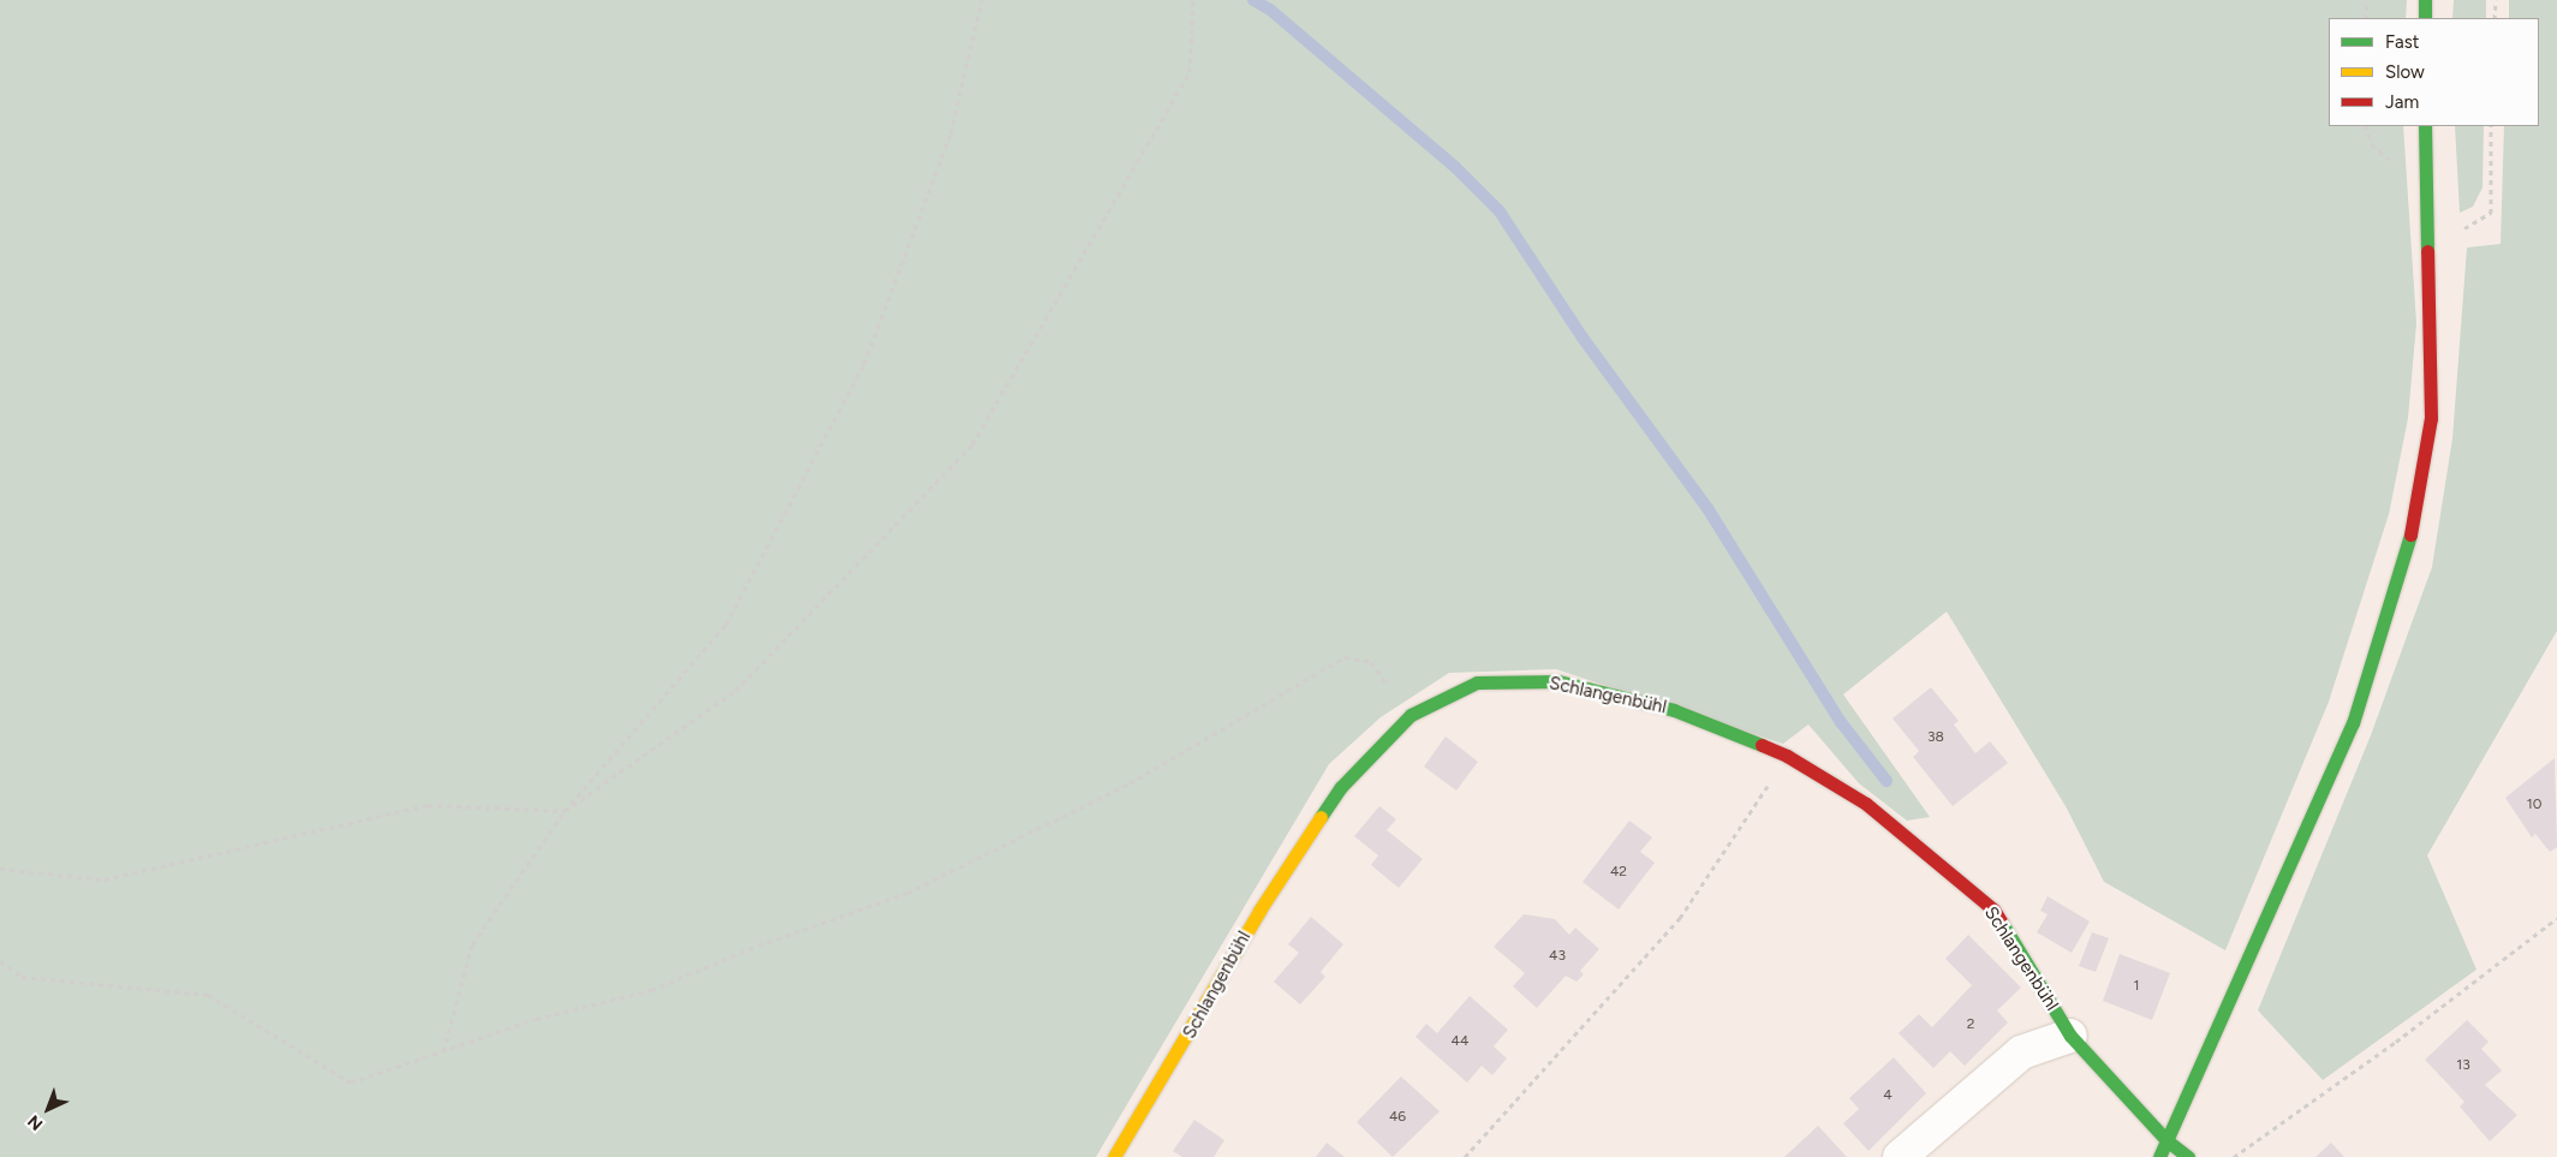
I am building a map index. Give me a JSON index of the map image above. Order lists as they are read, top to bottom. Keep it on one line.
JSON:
{"streets":{"street":["Schlangenbühl"]},"house_numbers":["38","10","42","43","1","2","44","13","4","46"],"legend":["Fast","Slow","Jam"],"north":"bottom left"}
